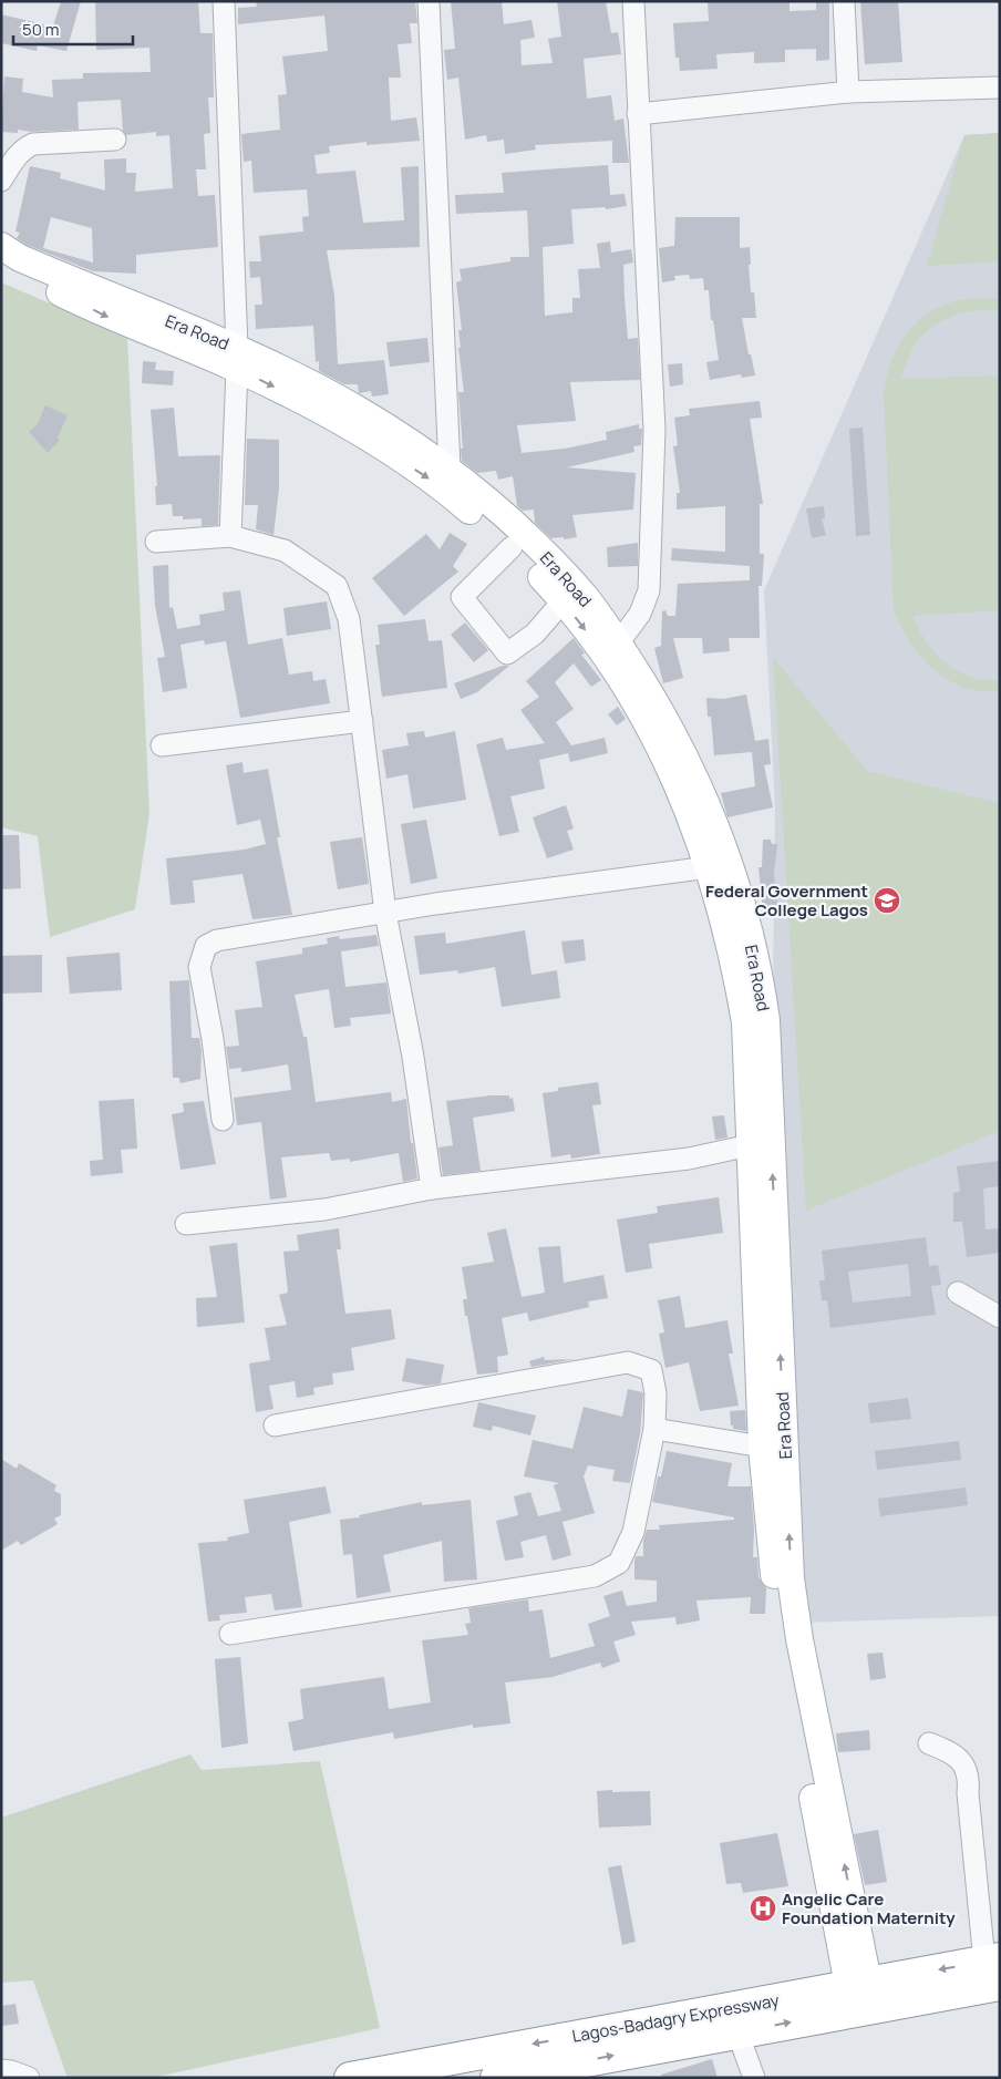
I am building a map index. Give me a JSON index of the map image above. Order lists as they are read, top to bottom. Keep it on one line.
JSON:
{"streets":{"highway":["Lagos-Badagry Expressway"],"main road":["Era Road"]},"crossings":[["Era Road","Lagos-Badagry Expressway"]],"places":{"school or university":["Federal Government College Lagos"],"hospital":["Angelic Care Foundation Maternity"]},"scale_bar":"50 m"}
